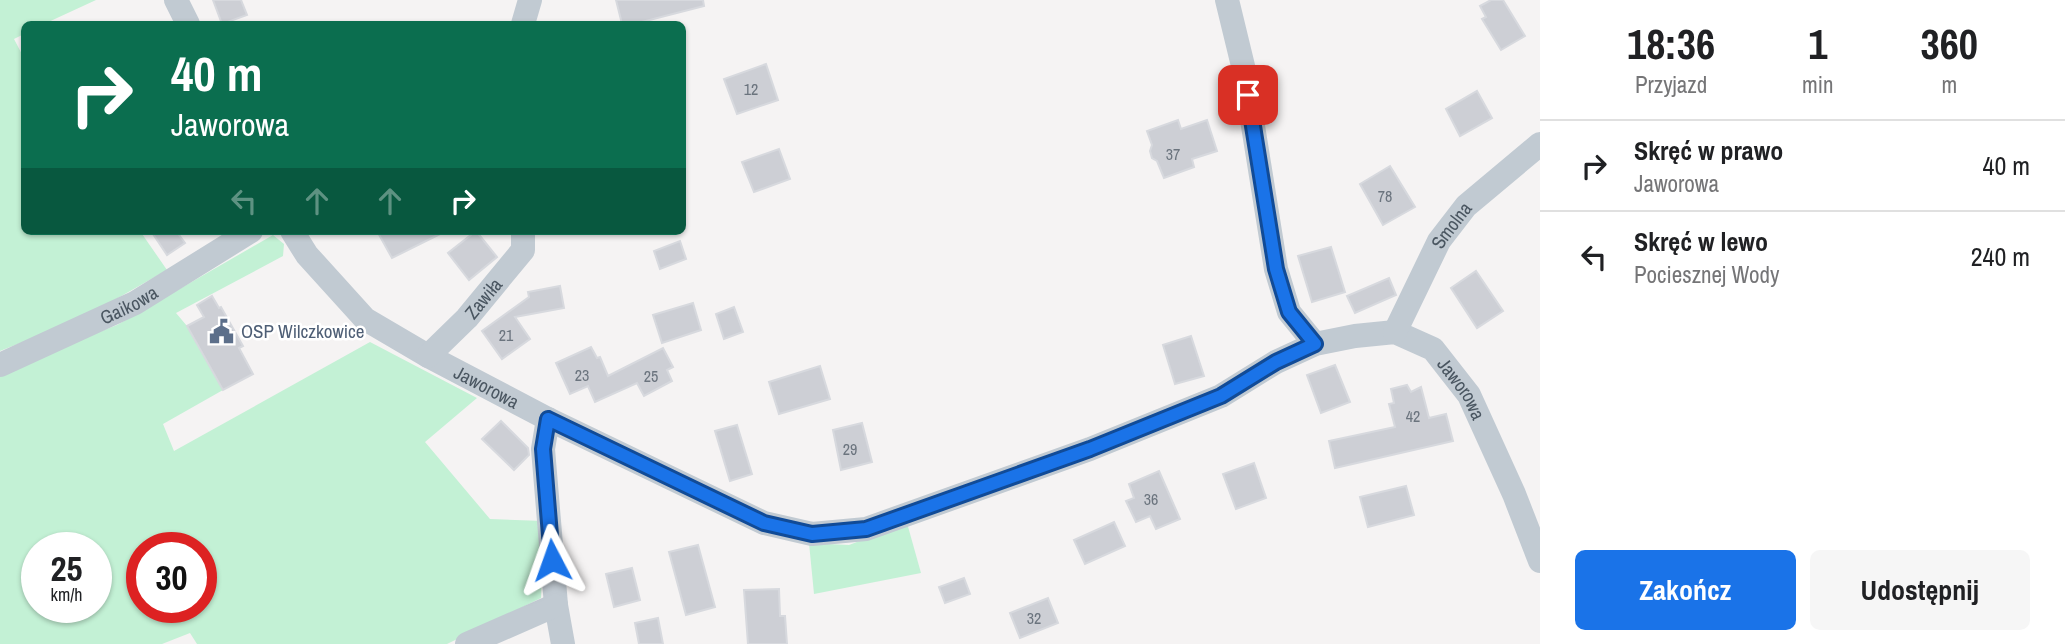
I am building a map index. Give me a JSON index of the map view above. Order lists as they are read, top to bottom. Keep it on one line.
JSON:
{"streets":{"street":["Smolna","Zawiła","Gaikowa","Jaworowa"]},"crossings":[["Smolna","Jaworowa"],["Zawiła","Jaworowa"]],"places":{"public building":["OSP Wilczkowice"]},"house_numbers":["12","37","78","21","23","25","42","29","36","32"],"page":{"eta":["18:36","Przyjazd","1","min","360","m"],"turn":["40 m","Jaworowa"],"list":[{"name":"Skręć w prawo","note":"Jaworowa","value":"40 m"},{"name":"Skręć w lewo","note":"Pociesznej Wody","value":"240 m"}],"speed":"25 km/h","limit":"30","buttons":["Zakończ","Udostępnij"]}}
